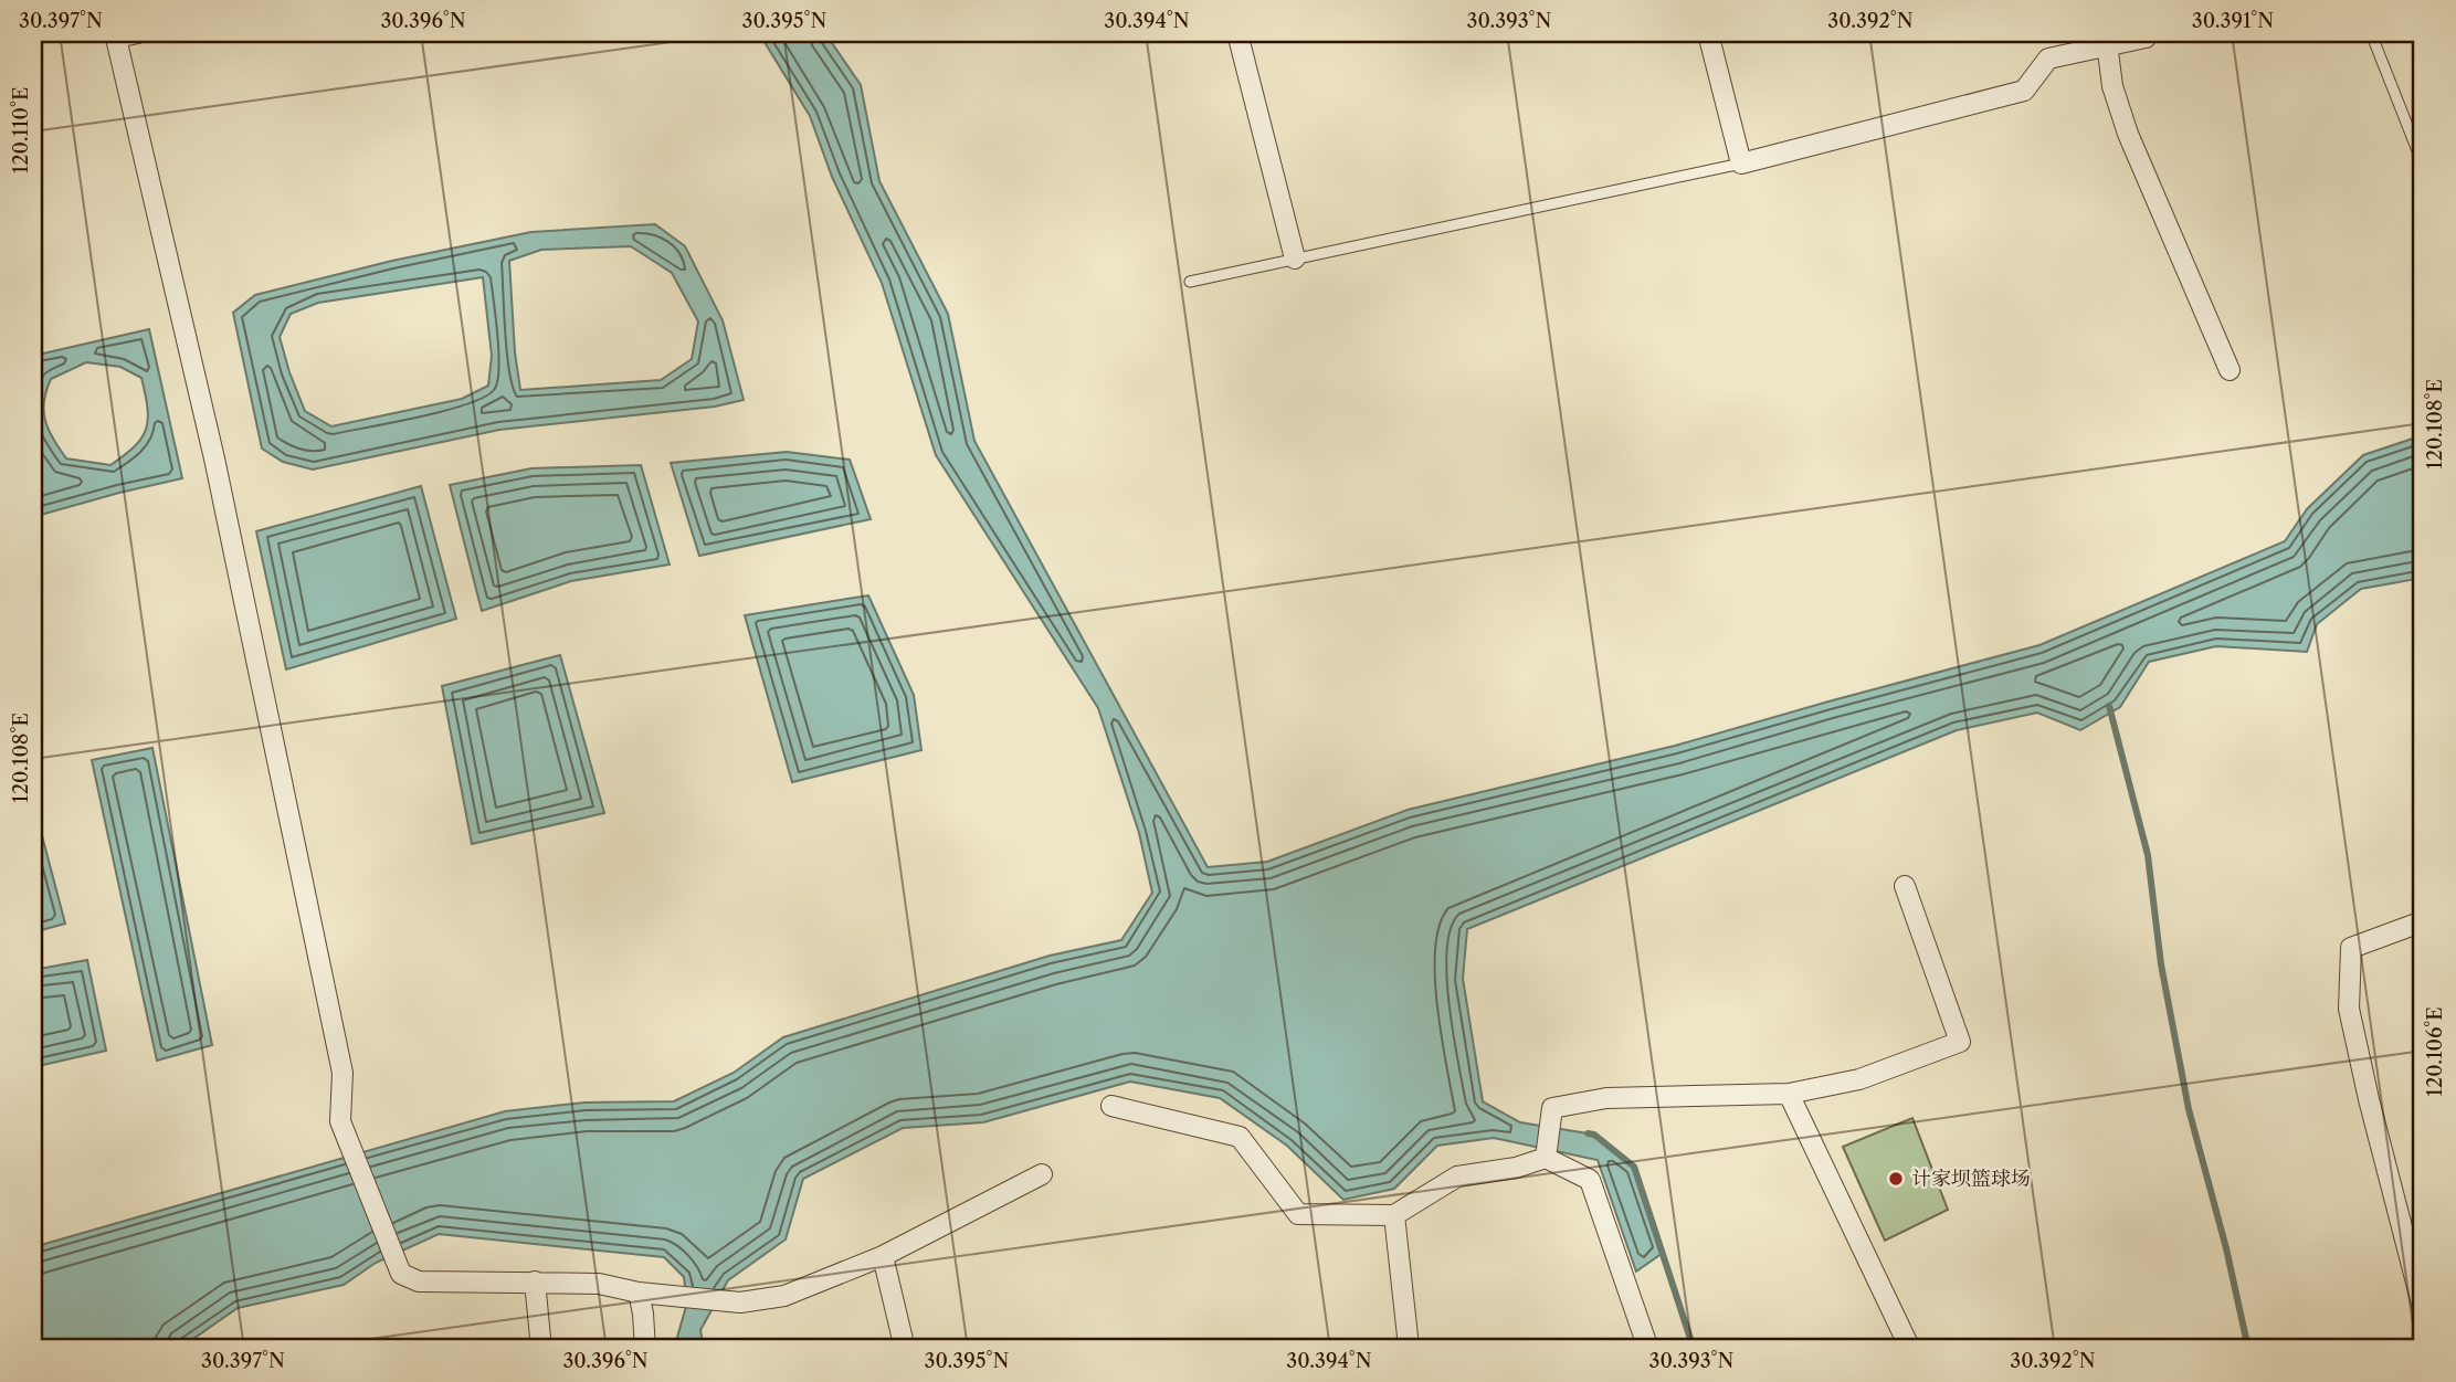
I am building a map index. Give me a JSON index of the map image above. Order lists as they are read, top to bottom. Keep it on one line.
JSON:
{"places":["计家坝篮球场"],"coordinates":["30.397°N","30.396°N","30.395°N","30.394°N","30.393°N","30.392°N","30.391°N","120.110°E","120.108°E","120.106°E"]}
